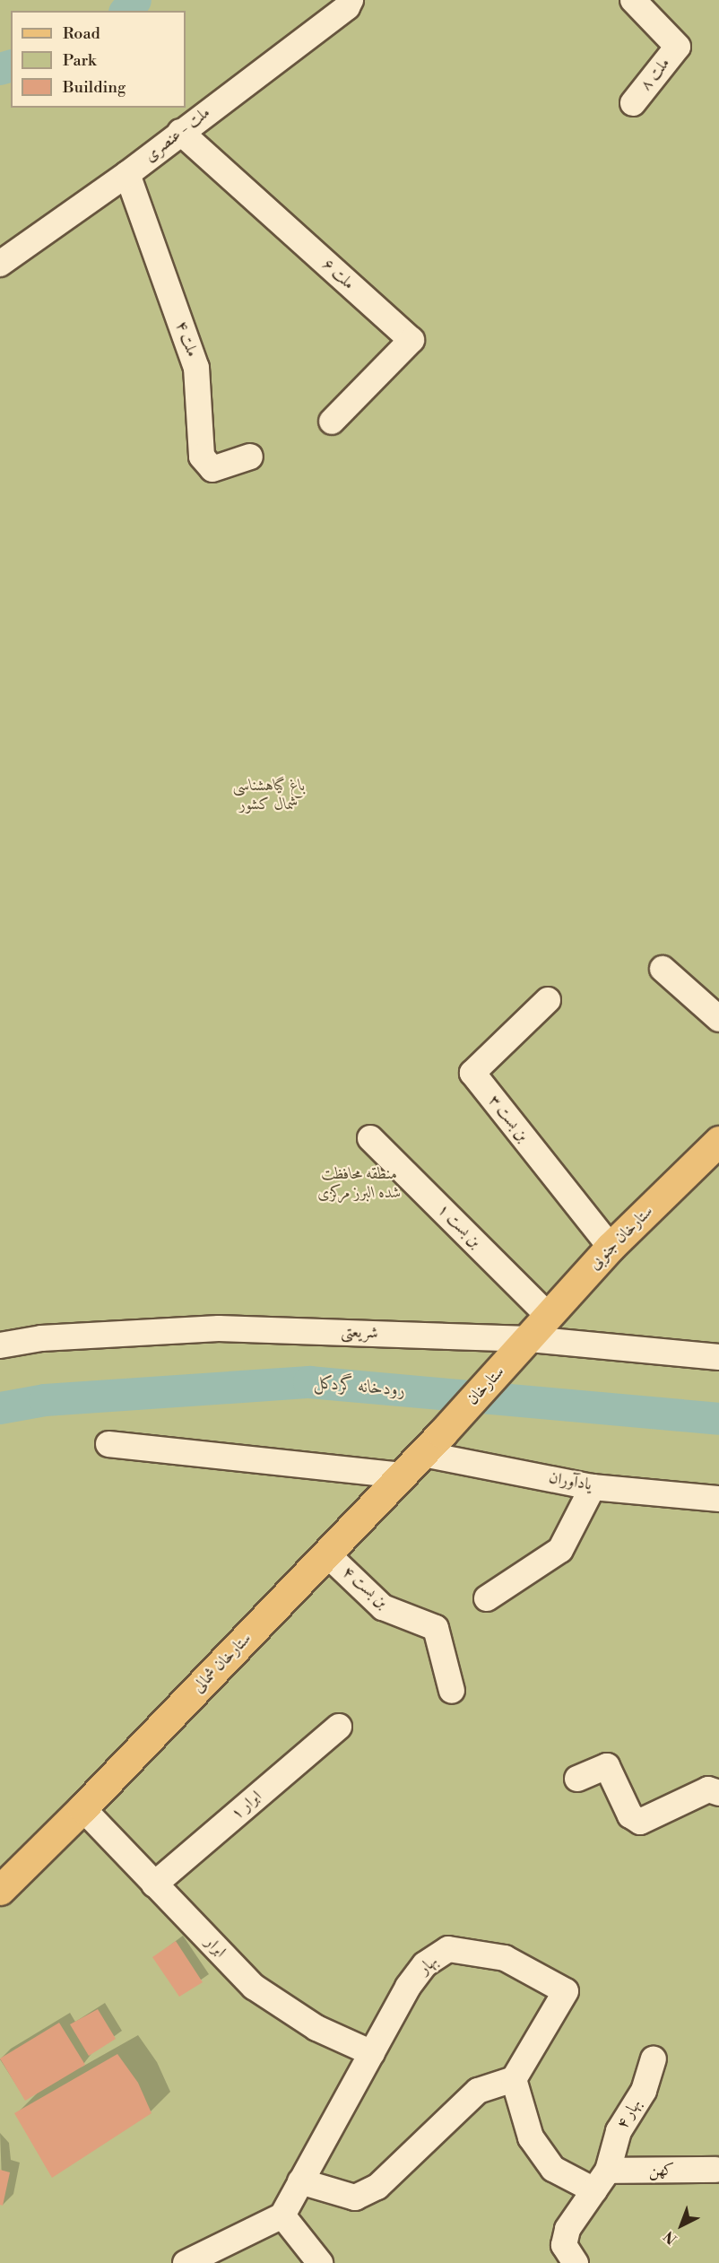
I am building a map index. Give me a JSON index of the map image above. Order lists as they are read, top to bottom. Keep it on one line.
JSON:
{"streets":{"main road":["ستارخان جنوبی","ستارخان","ستارخان شمالی"],"street":["ملت ۸","ملت - عنصری","ملت ۶","ملت ۴","بن بست ۳","بن بست ۱","شریعتی","یادآوران","بن بست ۴","ابرار ۱","ابرار","بهار","بهار ۴","کهن"]},"crossings":[["ملت - عنصری","ملت ۶"],["ملت - عنصری","ملت ۴"],["بن بست ۳","ستارخان جنوبی"],["بن بست ۱","ستارخان جنوبی"],["ستارخان جنوبی","شریعتی"],["ستارخان جنوبی","ستارخان"],["شریعتی","ستارخان"],["ستارخان","یادآوران"],["ستارخان","ستارخان شمالی"],["یادآوران","ستارخان شمالی"],["بن بست ۴","ستارخان شمالی"],["ستارخان شمالی","ابرار"],["ابرار ۱","ابرار"],["ابرار","بهار"],["بهار ۴","کهن"]],"water":["رودخانه گردکل"],"parks":["باغ گیاهشناسی شمال کشور","منطقه محافظت شده البرز مرکزی"],"legend":["Road","Park","Building"],"north":"bottom left"}
